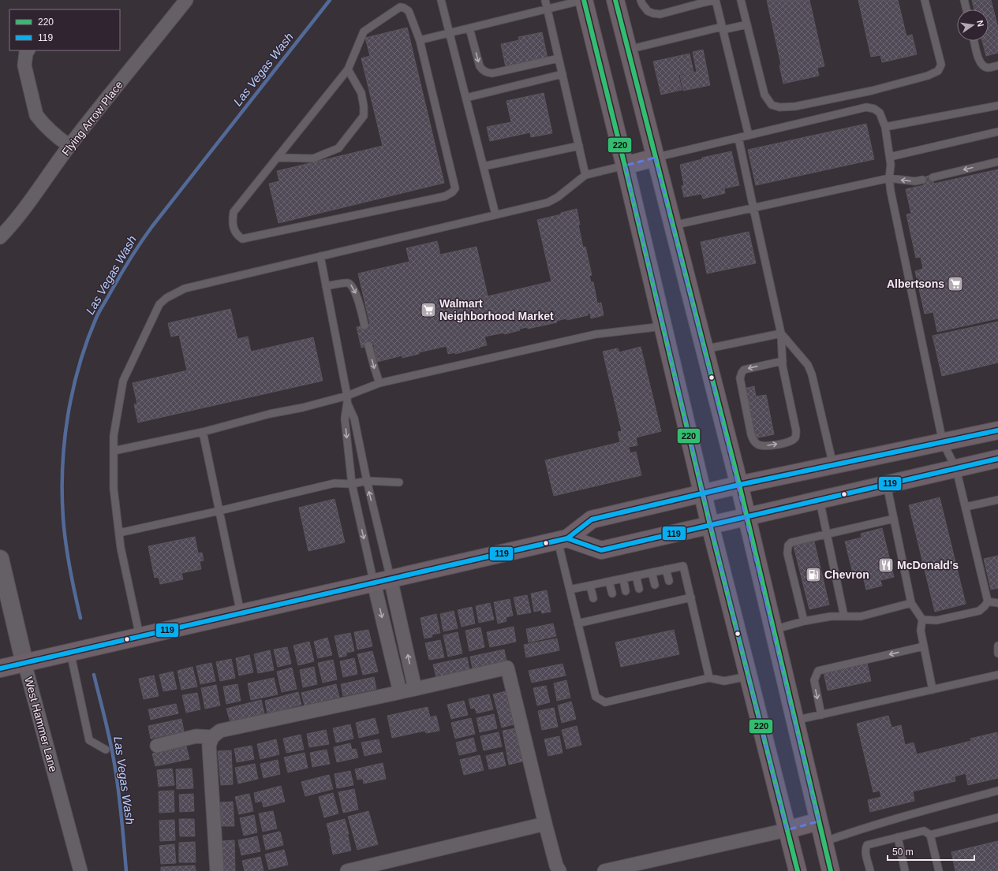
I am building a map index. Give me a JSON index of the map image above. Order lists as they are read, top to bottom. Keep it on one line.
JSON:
{"streets":{"street":["Flying Arrow Place","West Hammer Lane"]},"water":["Las Vegas Wash"],"places":{"supermarket":["Albertsons","Walmart Neighborhood Market"],"restaurant":["McDonald's"],"fuel station":["Chevron"]},"lines":["transit line 220","transit line 119"],"legend":["220","119"],"scale_bar":"50 m","north":"right"}
